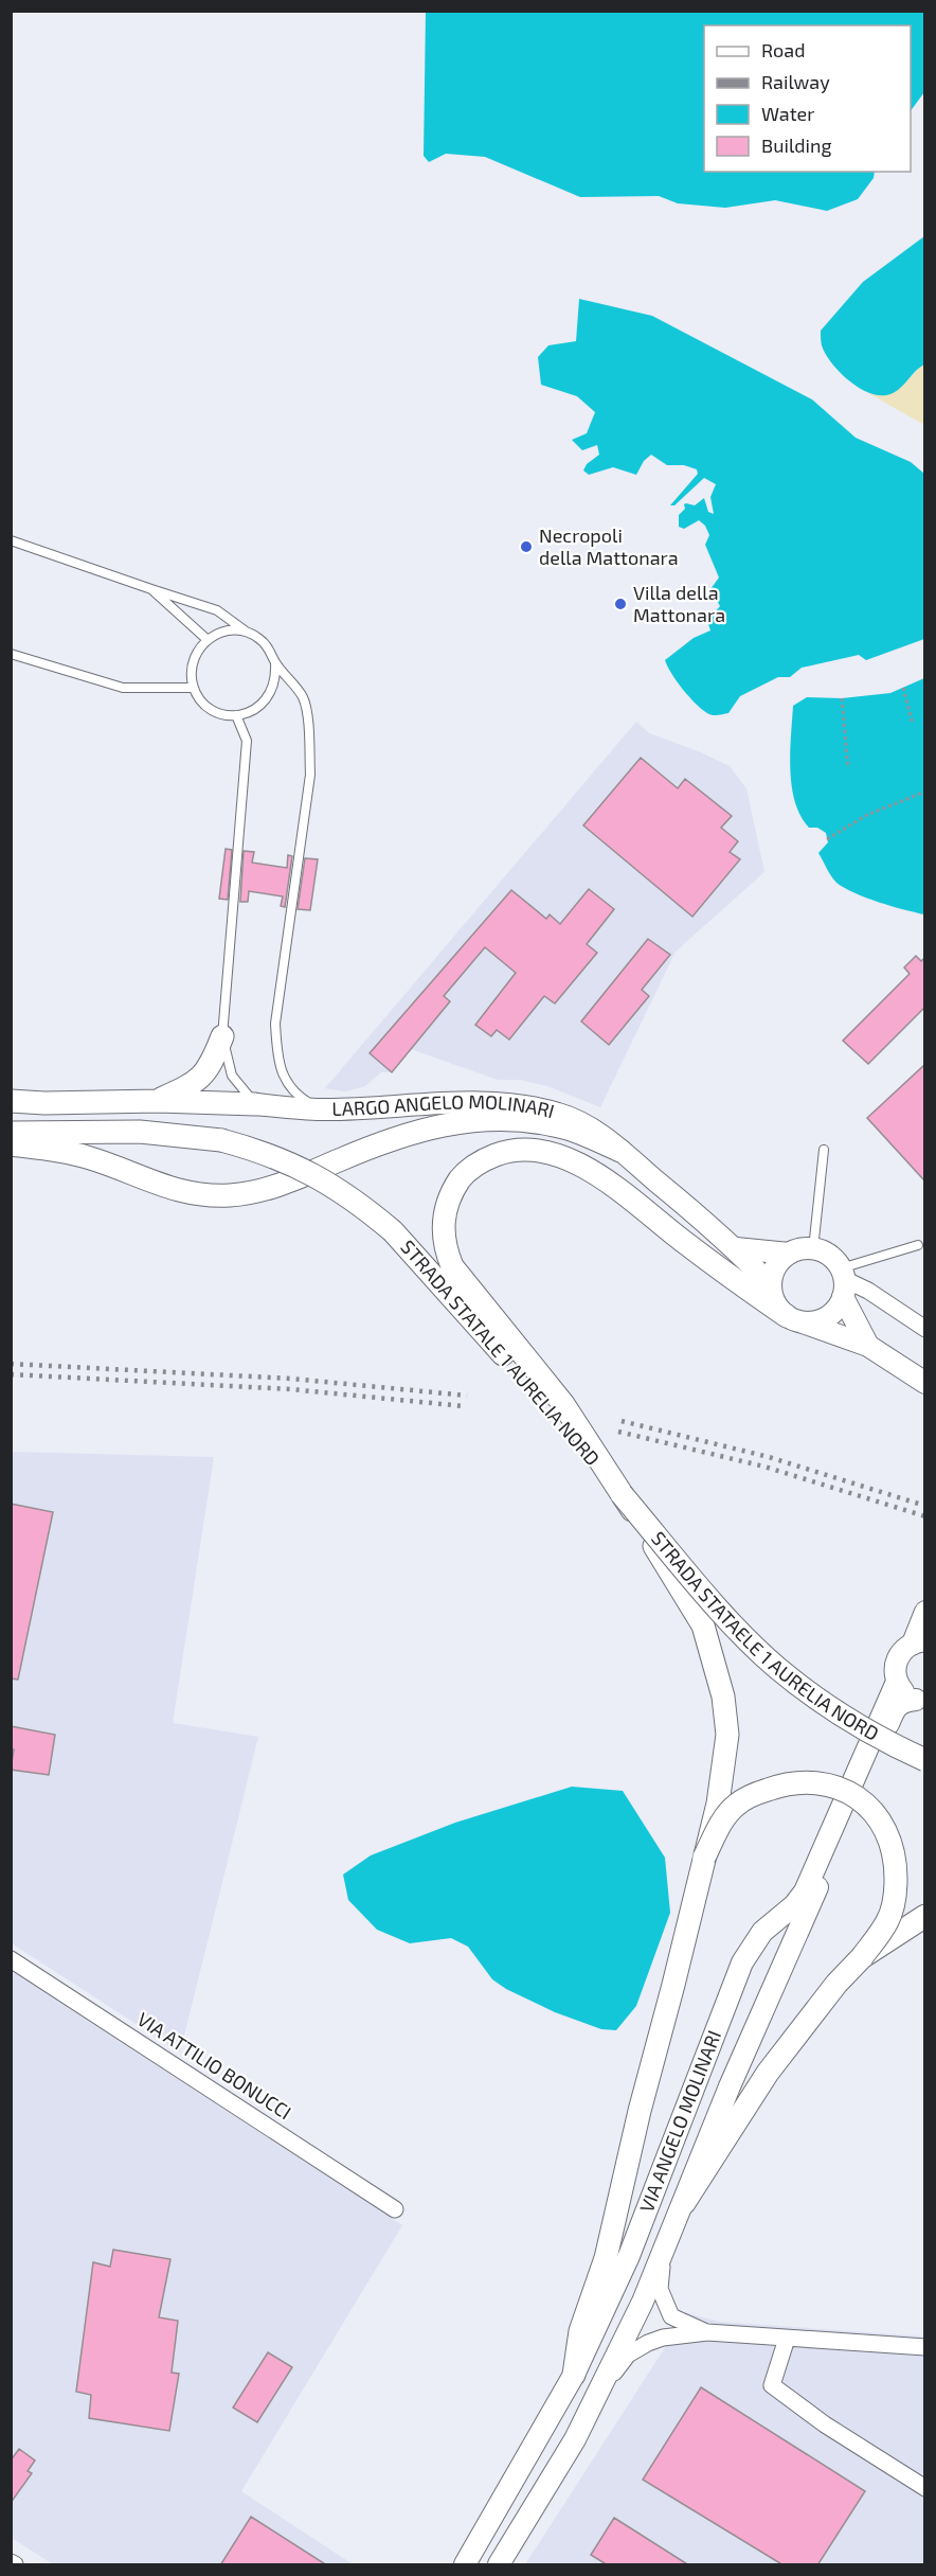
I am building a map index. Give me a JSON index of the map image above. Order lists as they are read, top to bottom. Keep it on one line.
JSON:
{"streets":{"main road":["STRADA STATALE 1 AURELIA NORD","STRADA STATAELE 1 AURELIA NORD"],"street":["LARGO ANGELO MOLINARI","VIA ATTILIO BONUCCI","VIA ANGELO MOLINARI"]},"places":["Necropoli della Mattonara","Villa della Mattonara"],"legend":["Road","Railway","Water","Building"]}
